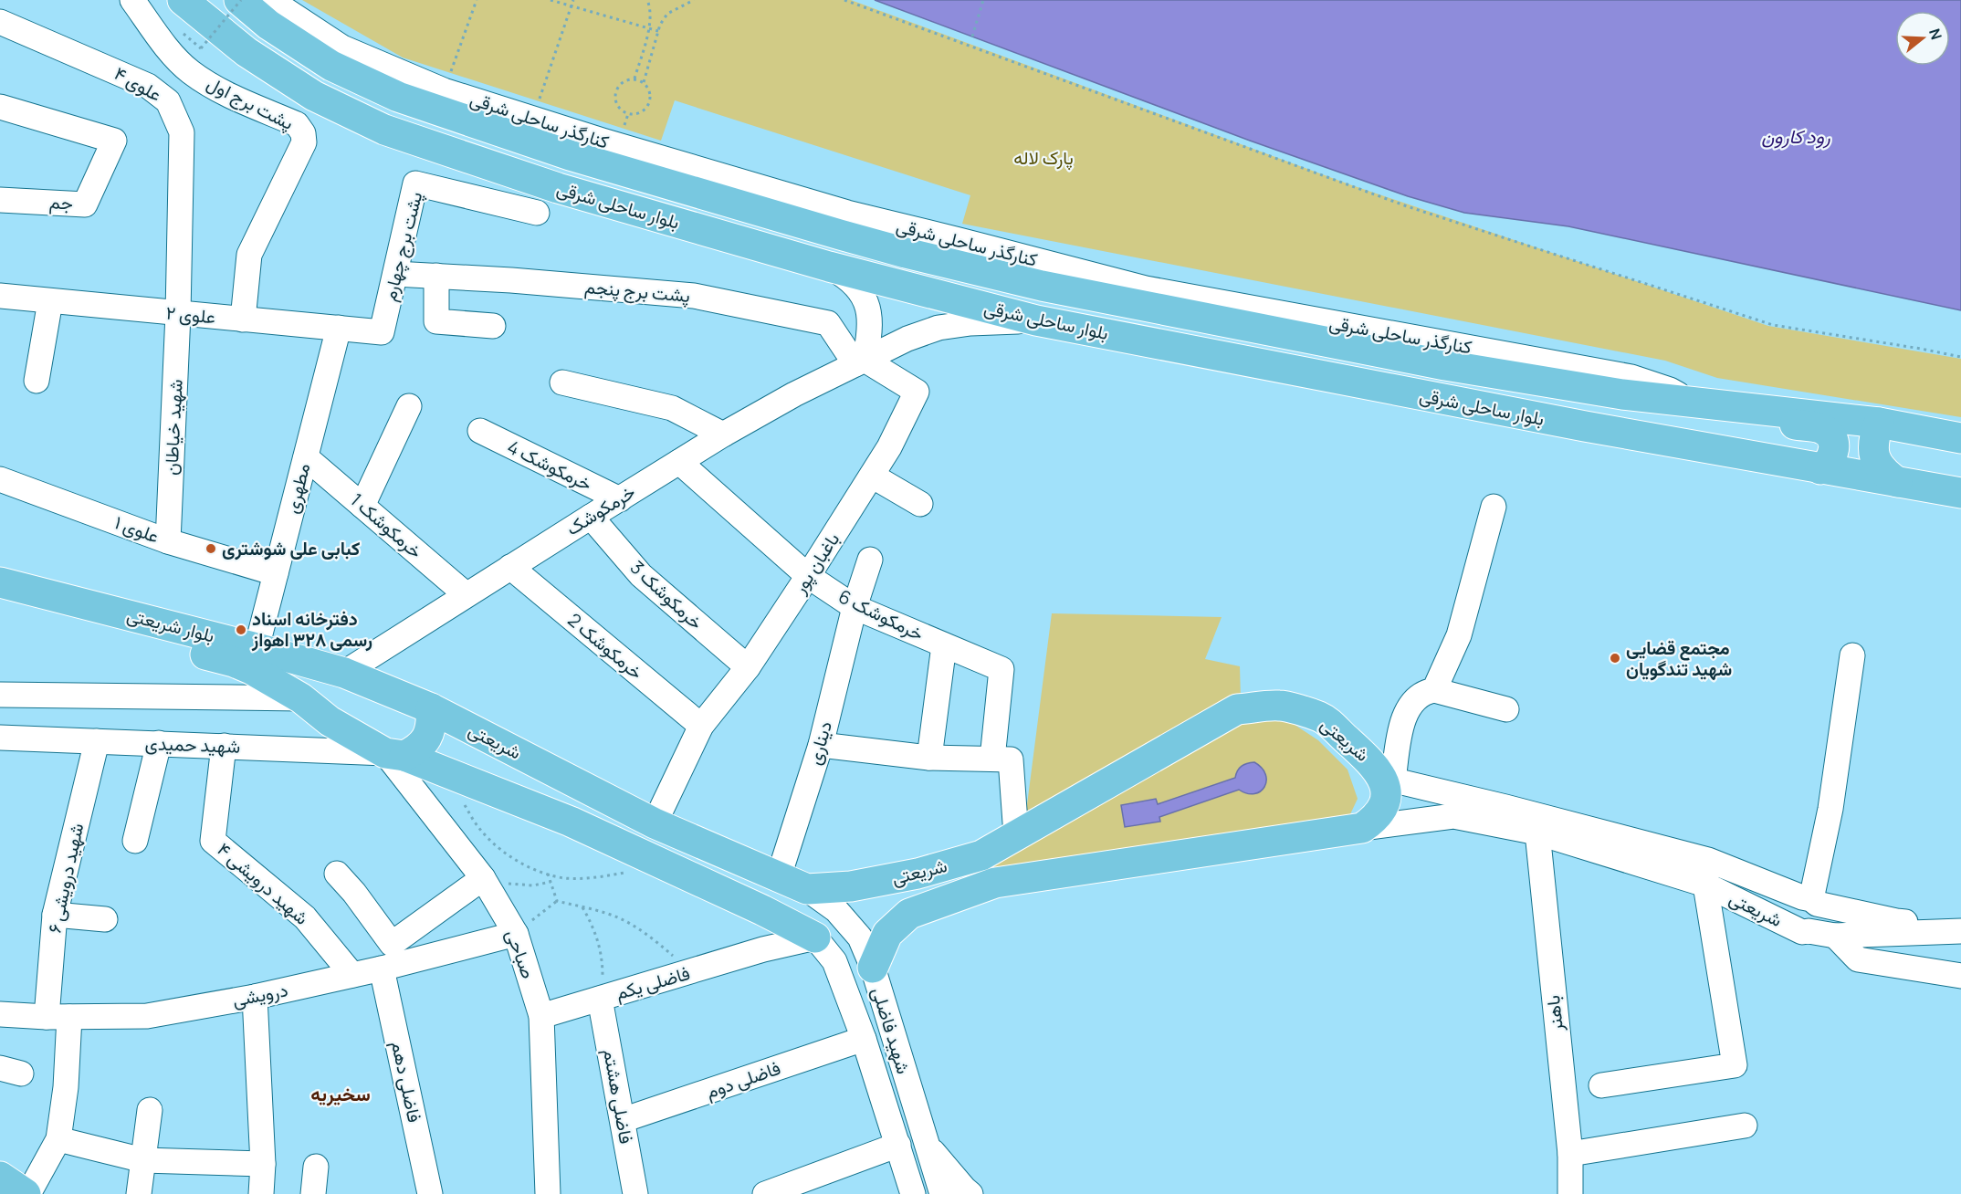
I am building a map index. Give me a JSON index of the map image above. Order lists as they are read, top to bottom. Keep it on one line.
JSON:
{"streets":{"main road":["بلوار ساحلی شرقی","بلوار شریعتی","شریعتی"],"street":["علوی ۴","پشت برج اول","کنارگذر ساحلی شرقی","جم","پشت برج چهارم","پشت برج پنجم","علوی ۲","شهید خیاطان","خرمکوشک 4","مطهری","خرمکوشک","خرمکوشک 1","علوی ۱","باغبان پور","خرمکوشک 3","خرمکوشک 6","خرمکوشک 2","دیناری","شهید حمیدی","شهید درویشی ۶","شهید درویشی ۴","صباحی","فاضلی یکم","درویشی","باهنر","شهید فاضلی","فاضلی دوم","فاضلی دهم","فاضلی هشتم"]},"crossings":[["علوی ۴","علوی ۲"],["علوی ۴","شهید خیاطان"],["پشت برج اول","علوی ۲"],["کنارگذر ساحلی شرقی","بلوار ساحلی شرقی"],["بلوار ساحلی شرقی","خرمکوشک"],["پشت برج چهارم","پشت برج پنجم"],["پشت برج چهارم","علوی ۲"],["پشت برج پنجم","خرمکوشک"],["پشت برج پنجم","باغبان پور"],["علوی ۲","شهید خیاطان"],["علوی ۲","مطهری"],["شهید خیاطان","علوی ۱"],["خرمکوشک 4","خرمکوشک"],["مطهری","خرمکوشک 1"],["مطهری","علوی ۱"],["مطهری","بلوار شریعتی"],["خرمکوشک","خرمکوشک 1"],["خرمکوشک","باغبان پور"],["خرمکوشک","خرمکوشک 3"],["خرمکوشک","خرمکوشک 6"],["خرمکوشک","بلوار شریعتی"],["خرمکوشک","خرمکوشک 2"],["باغبان پور","خرمکوشک 3"],["باغبان پور","خرمکوشک 6"],["باغبان پور","خرمکوشک 2"],["باغبان پور","شریعتی"],["خرمکوشک 6","دیناری"],["بلوار شریعتی","شریعتی"],["بلوار شریعتی","شهید حمیدی"],["بلوار شریعتی","صباحی"],["شریعتی","دیناری"],["شریعتی","باهنر"],["شریعتی","شهید فاضلی"],["شهید حمیدی","شهید درویشی ۶"],["شهید حمیدی","شهید درویشی ۴"],["شهید حمیدی","صباحی"],["شهید درویشی ۶","درویشی"],["شهید درویشی ۴","درویشی"],["صباحی","فاضلی یکم"],["صباحی","درویشی"],["فاضلی یکم","شهید فاضلی"],["فاضلی یکم","فاضلی هشتم"],["درویشی","فاضلی دهم"],["شهید فاضلی","فاضلی دوم"],["فاضلی دوم","فاضلی هشتم"]],"districts":["سخیریه"],"water":["رود کارون"],"parks":["پارک لاله"],"places":["کبابی علی شوشتری","دفترخانه اسناد رسمی ۳۲۸ اهواز","مجتمع قضایی شهید تندگویان"],"north":"right"}
